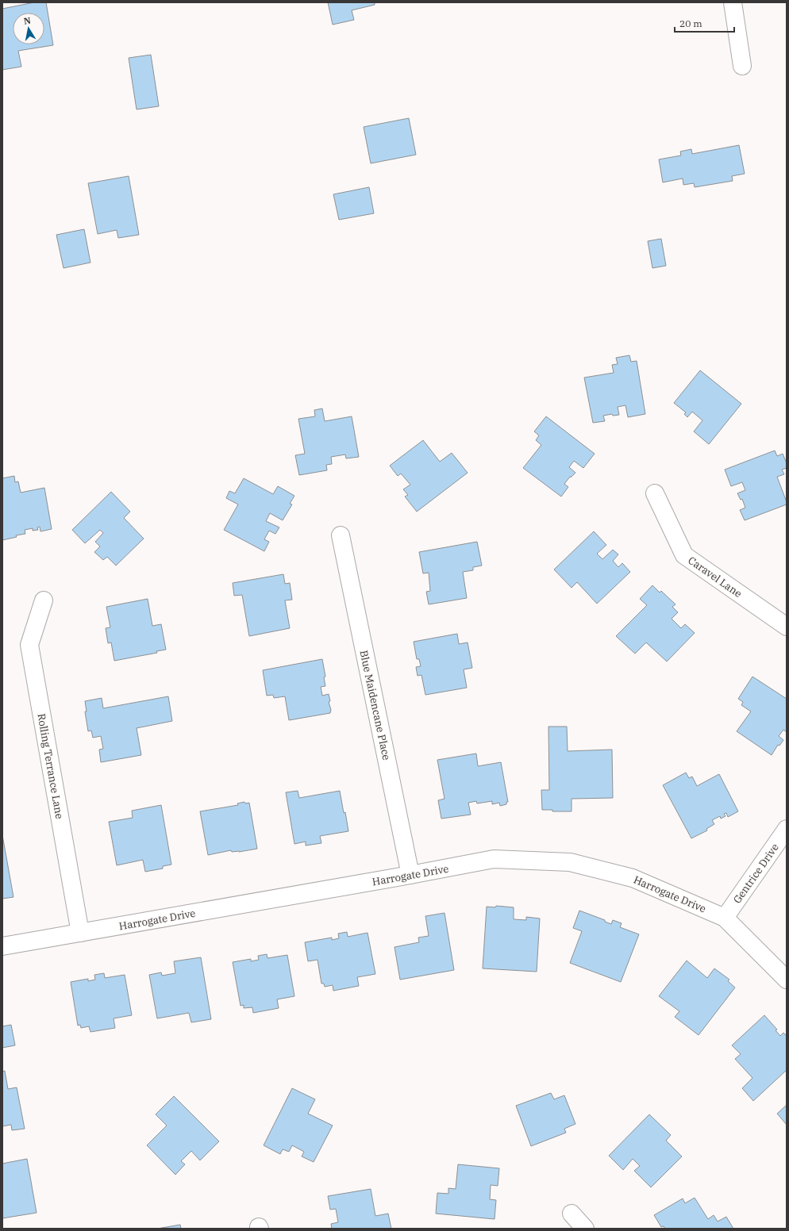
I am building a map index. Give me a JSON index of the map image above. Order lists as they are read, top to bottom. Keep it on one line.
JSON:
{"streets":{"street":["Caravel Lane","Blue Maidencane Place","Rolling Terrance Lane","Gentrice Drive","Harrogate Drive"]},"crossings":[["Blue Maidencane Place","Harrogate Drive"],["Rolling Terrance Lane","Harrogate Drive"],["Gentrice Drive","Harrogate Drive"]],"scale_bar":"20 m","north":"top"}
